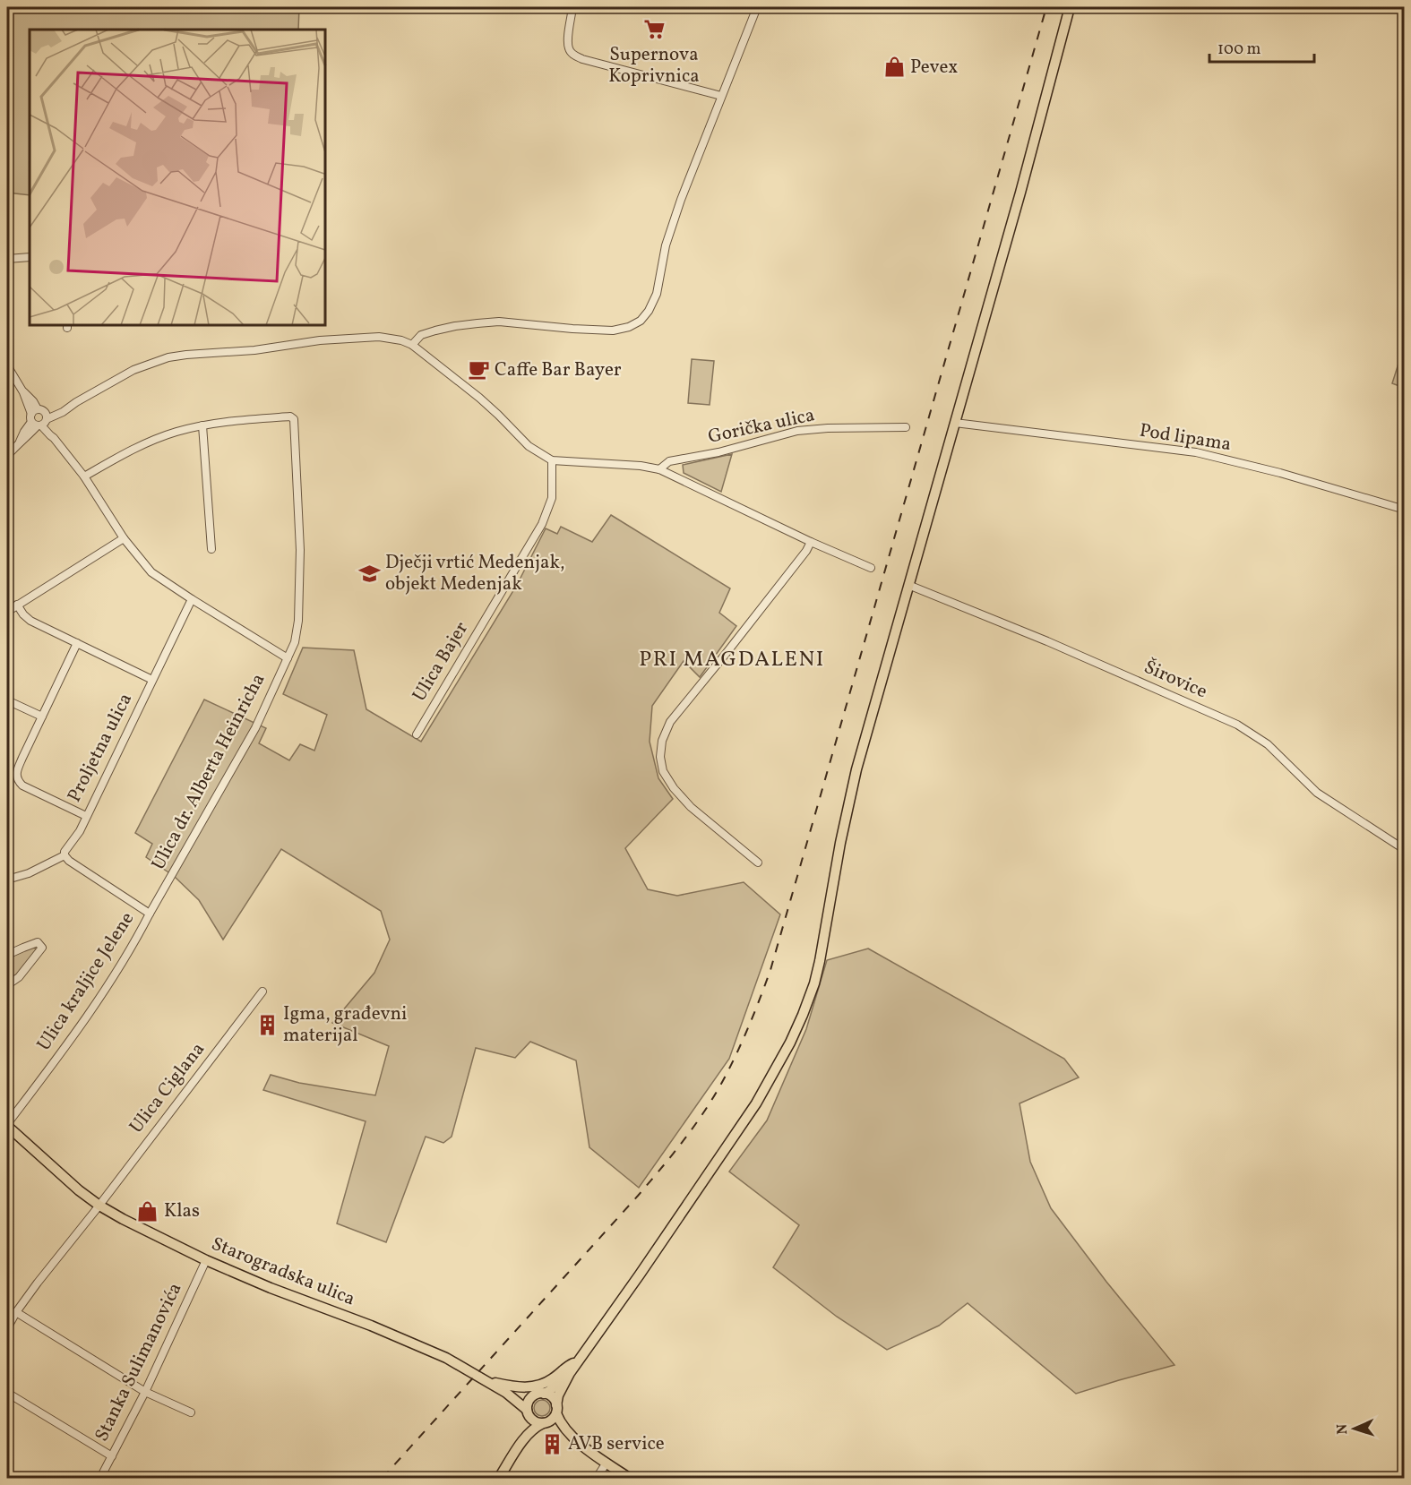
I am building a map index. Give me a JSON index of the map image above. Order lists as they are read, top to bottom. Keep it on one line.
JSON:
{"streets":{"main road":["Starogradska ulica"],"street":["Gorička ulica","Pod lipama","Ulica Bajer","Širovice","Proljetna ulica","Ulica dr. Alberta Heinricha","Ulica kraljice Jelene","Ulica Ciglana","Stanka Sulimanovića"]},"crossings":[["Ulica dr. Alberta Heinricha","Ulica kraljice Jelene"],["Ulica kraljice Jelene","Starogradska ulica"],["Ulica Ciglana","Starogradska ulica"],["Starogradska ulica","Stanka Sulimanovića"]],"districts":["PRI MAGDALENI"],"places":{"supermarket":["Supernova Koprivnica"],"shop":["Pevex","Klas"],"cafe":["Caffe Bar Bayer"],"school or university":["Dječji vrtić Medenjak, objekt Medenjak"],"building":["Igma, građevni materijal","AVB service"]},"scale_bar":"100 m","north":"left"}
